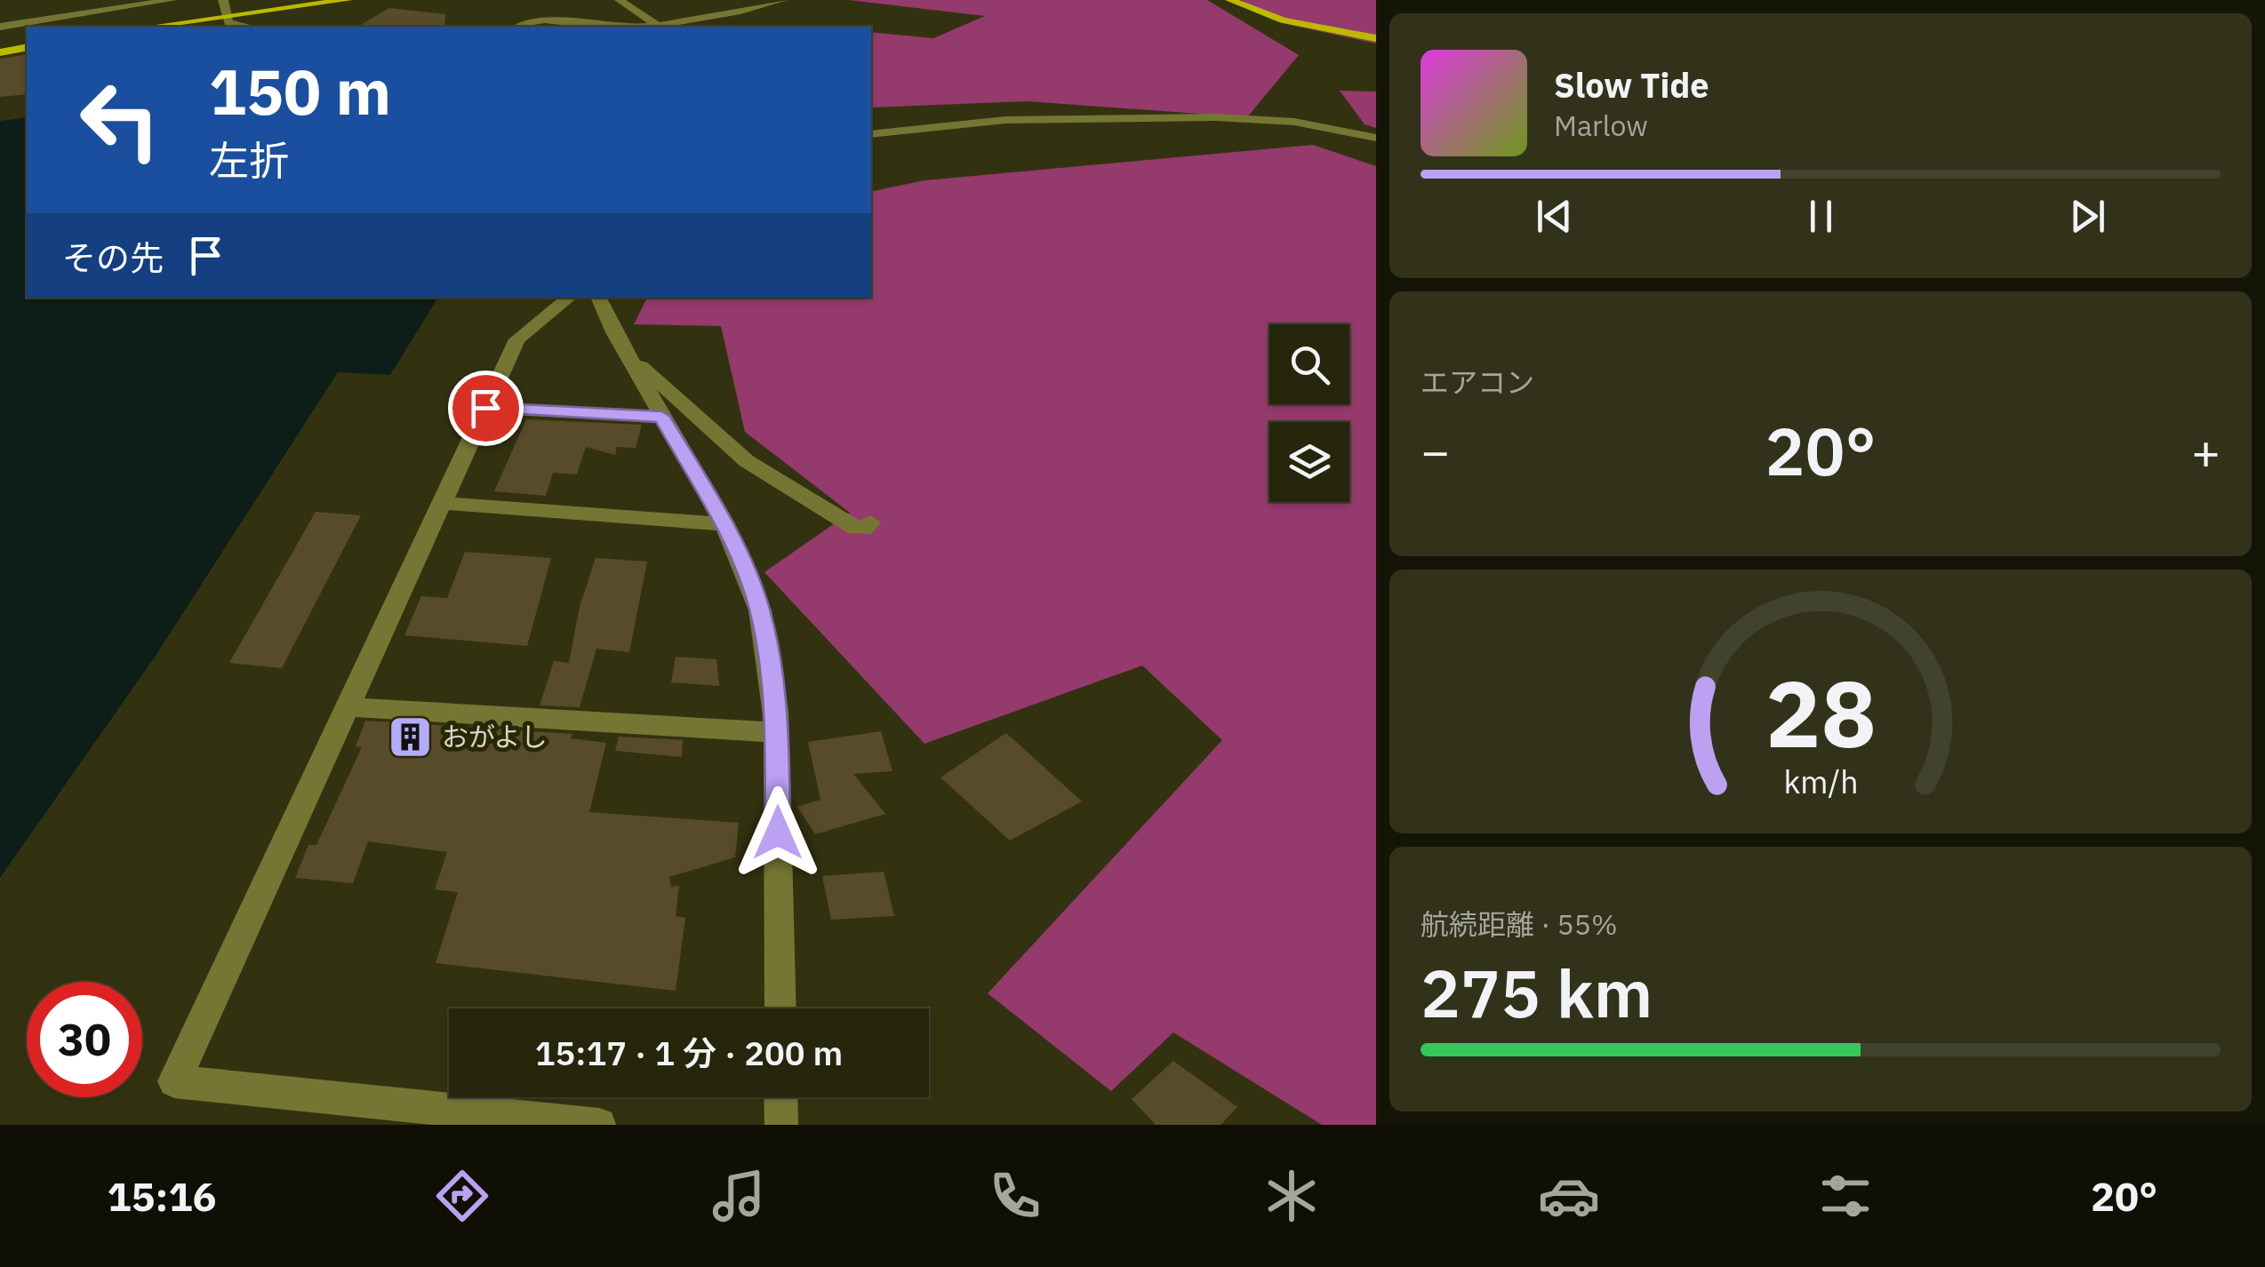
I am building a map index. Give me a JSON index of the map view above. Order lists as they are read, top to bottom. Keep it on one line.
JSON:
{"places":{"building":["おがよし"]},"page":{"turn":["150 m","左折"],"song":["Slow Tide","Marlow"],"then":"その先","tile":["エアコン",["航続距離 · 55%","275 km"]],"heat":["−","20°","+"],"limit":"30","trip":"15:17 · 1 分 · 200 m","tabs":["15:16","20°"],"gauge":["28","km/h"]}}
